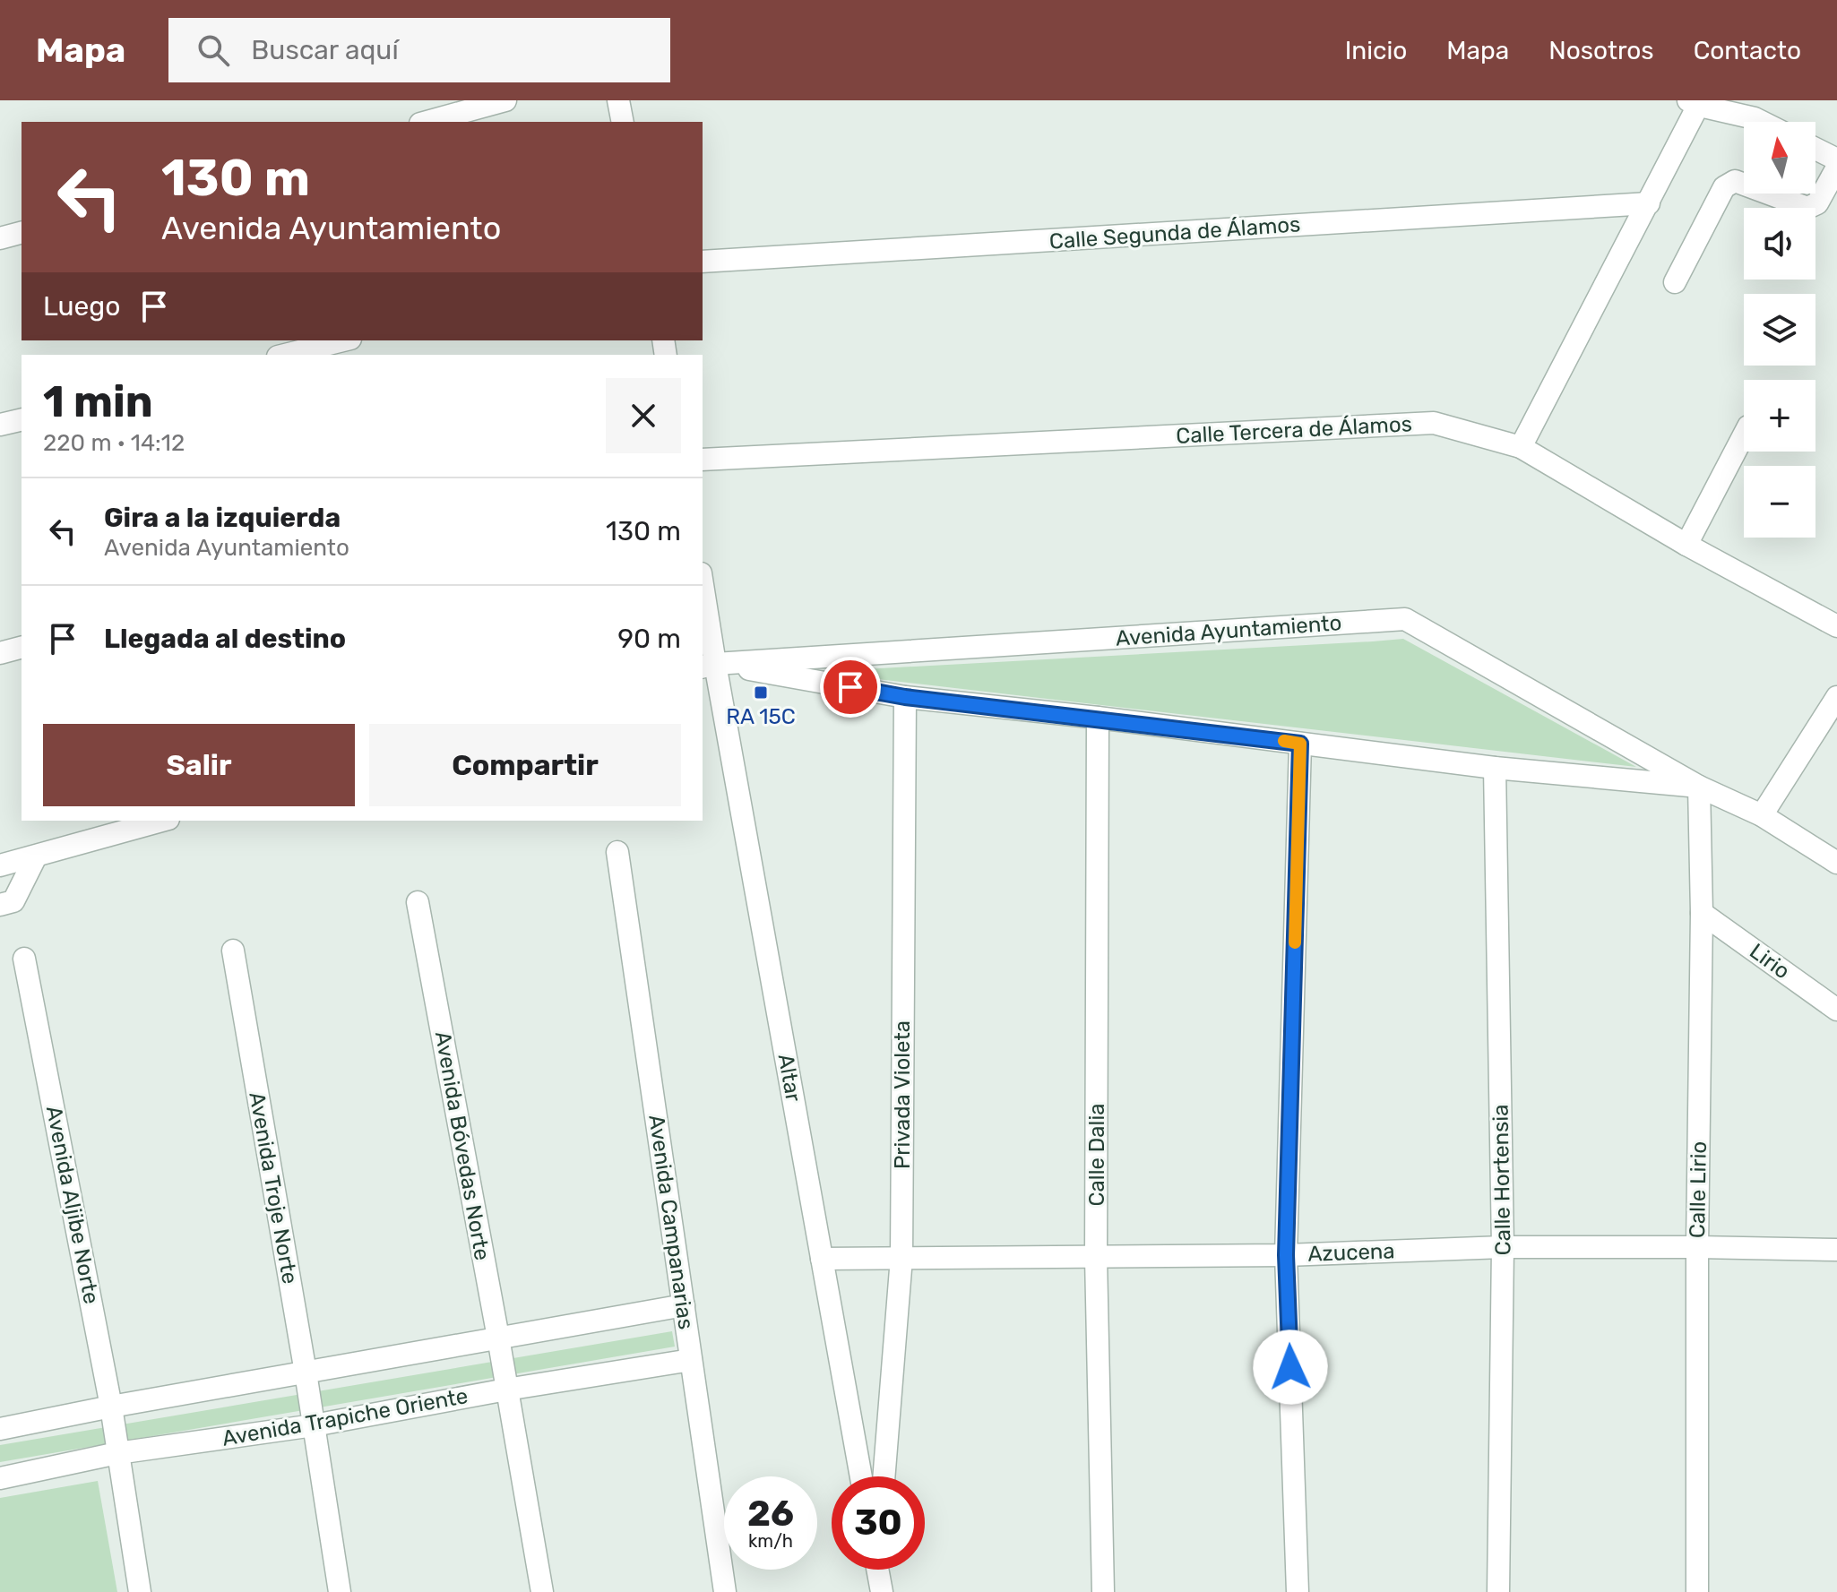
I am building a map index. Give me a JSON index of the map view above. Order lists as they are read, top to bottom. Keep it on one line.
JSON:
{"streets":{"street":["Calle Segunda de Álamos","Calle Tercera de Álamos","Avenida Ayuntamiento","Lirio","Altar","Privada Violeta","Avenida Bóvedas Norte","Calle Dalia","Calle Hortensia","Avenida Troje Norte","Calle Lirio","Avenida Aljibe Norte","Avenida Campanarias","Azucena","Avenida Trapiche Oriente"]},"crossings":[["Avenida Ayuntamiento","Altar"],["Avenida Ayuntamiento","Privada Violeta"],["Avenida Ayuntamiento","Calle Dalia"],["Avenida Ayuntamiento","Calle Hortensia"],["Avenida Ayuntamiento","Calle Lirio"],["Lirio","Calle Lirio"],["Altar","Azucena"],["Privada Violeta","Azucena"],["Avenida Bóvedas Norte","Avenida Trapiche Oriente"],["Calle Dalia","Azucena"],["Calle Hortensia","Azucena"],["Avenida Troje Norte","Avenida Trapiche Oriente"],["Calle Lirio","Azucena"],["Avenida Aljibe Norte","Avenida Trapiche Oriente"],["Avenida Campanarias","Avenida Trapiche Oriente"]],"places":{"transit":["RA 15C"]},"north":"top","page":{"header":"Mapa","search":"Buscar aquí","nav":["Inicio","Mapa","Nosotros","Contacto"],"map_buttons":["+","−"],"turn":["130 m","Avenida Ayuntamiento"],"then":"Luego","heading":["1 min","220 m · 14:12"],"list":[{"name":"Gira a la izquierda","note":"Avenida Ayuntamiento","value":"130 m"},{"name":"Llegada al destino","value":"90 m"}],"buttons":["Salir","Compartir"],"speed":"26 km/h","limit":"30"}}
